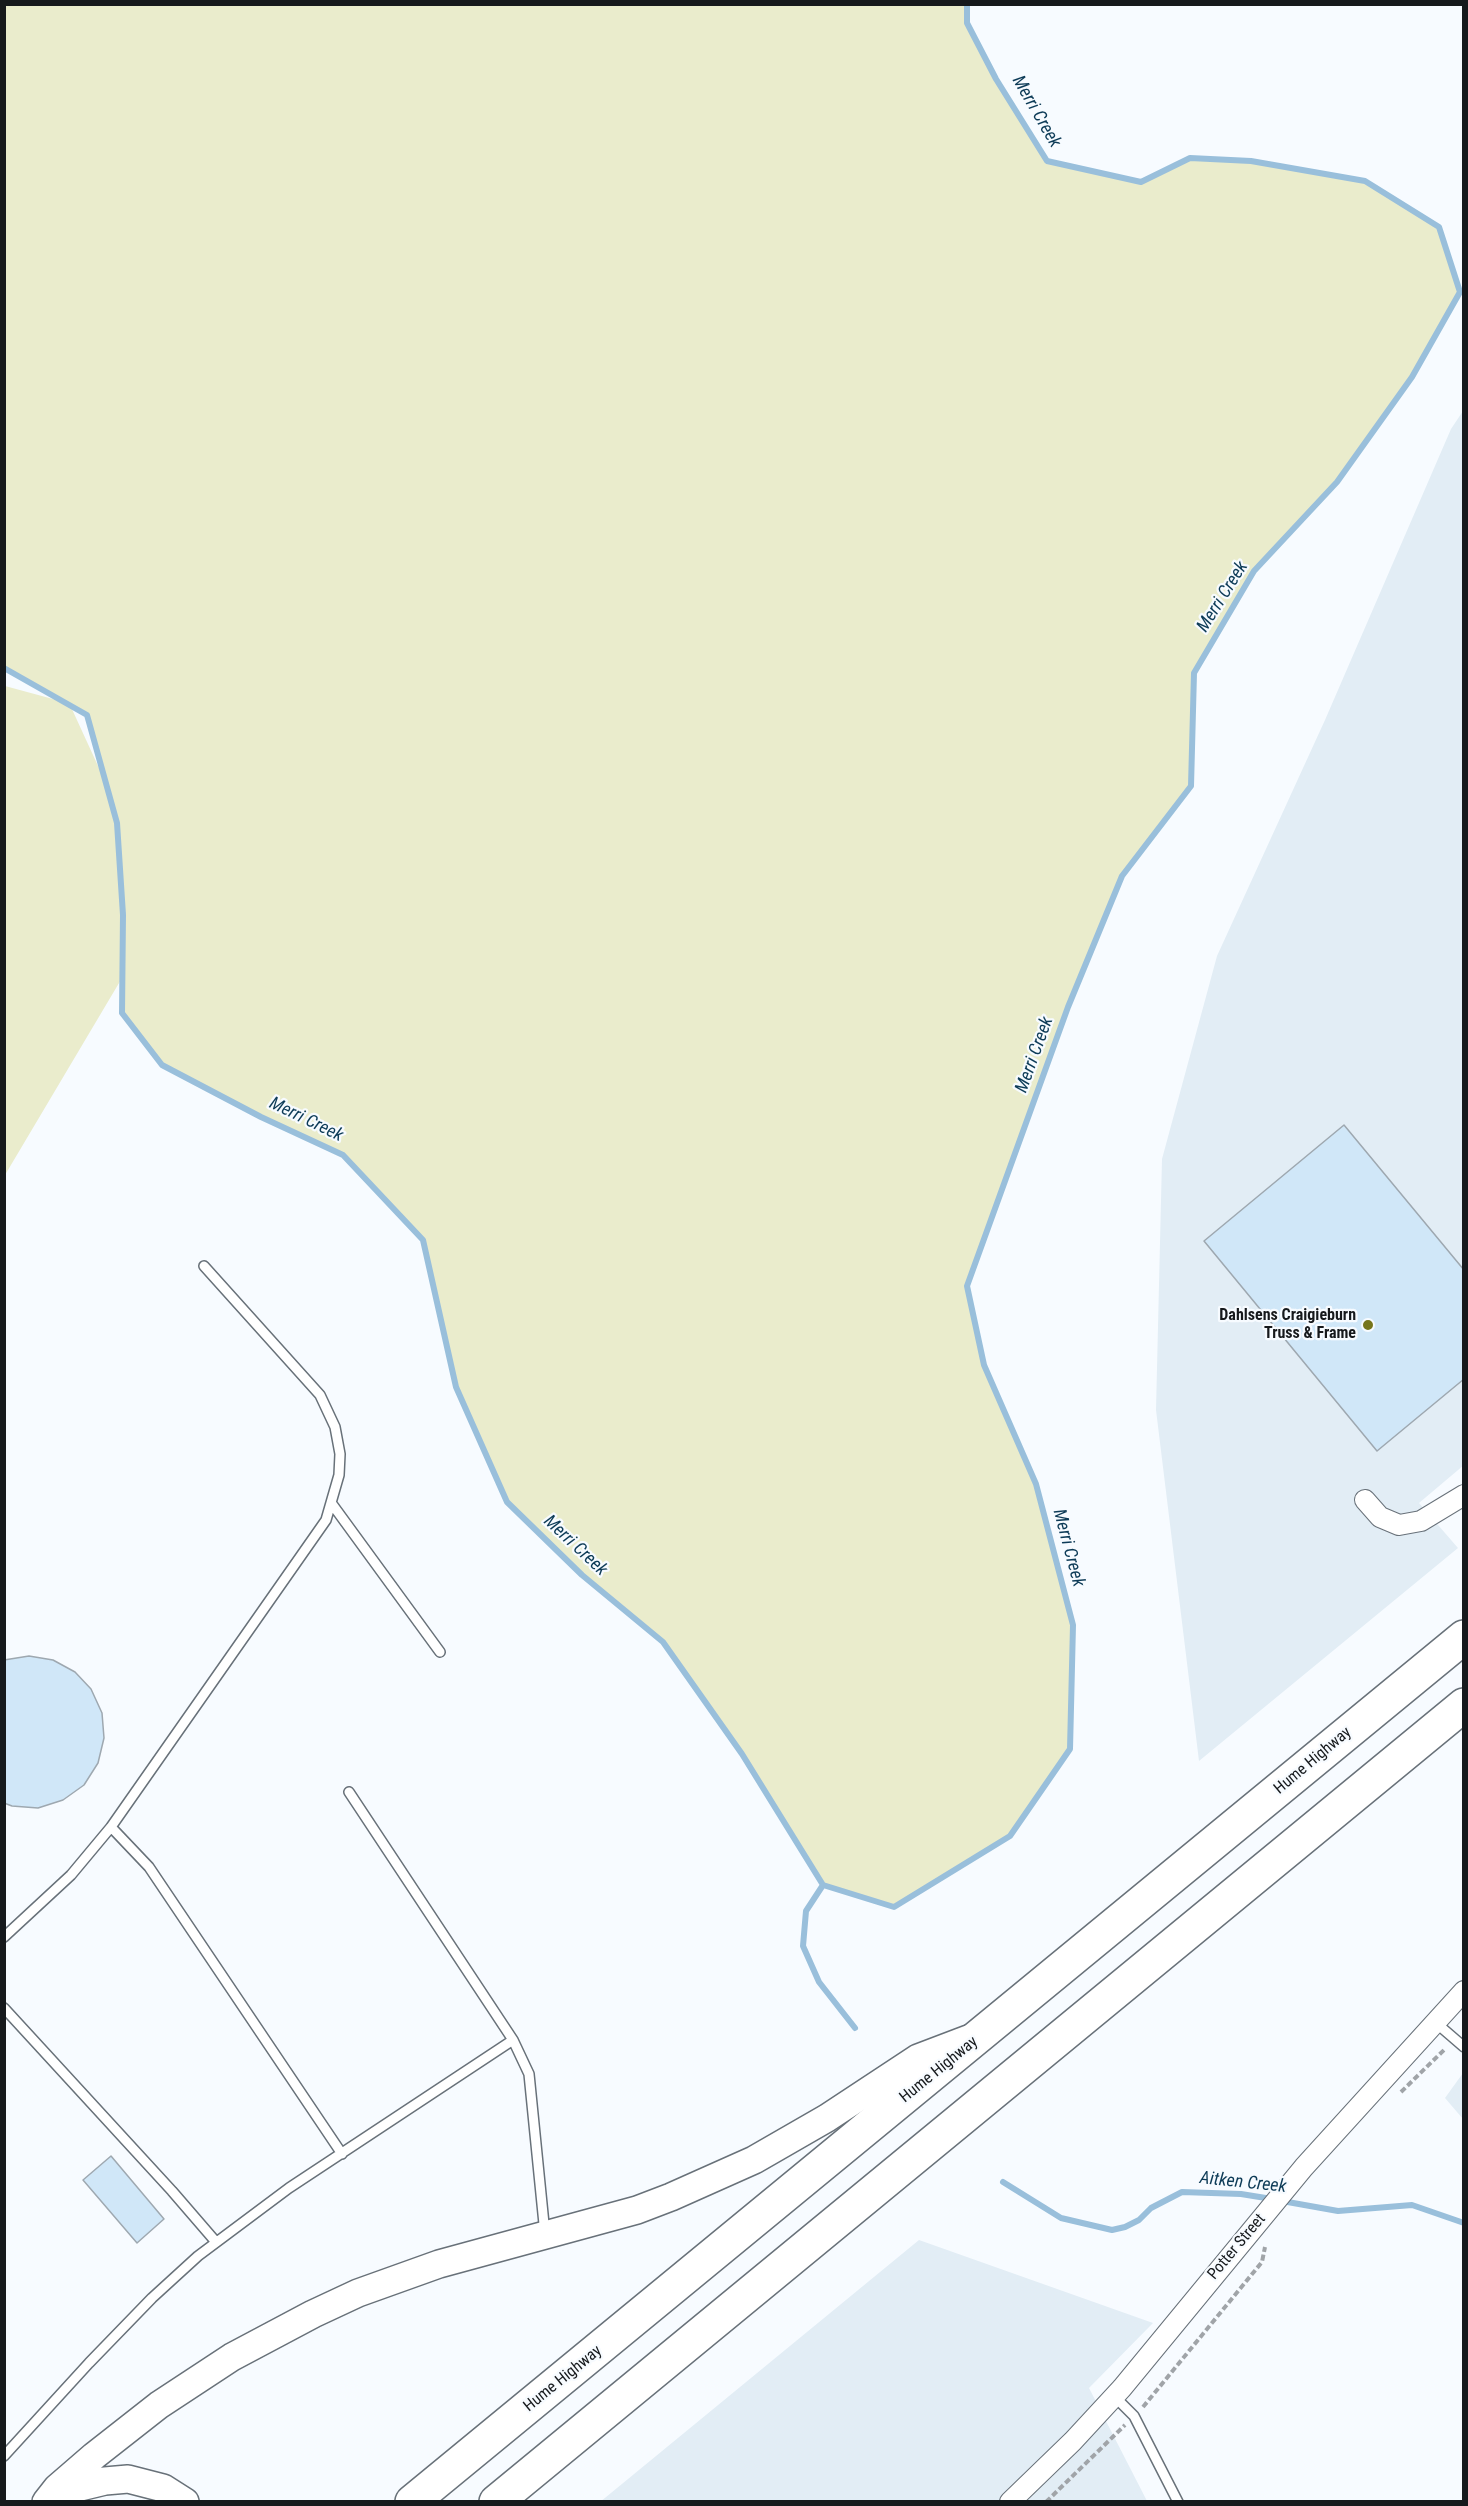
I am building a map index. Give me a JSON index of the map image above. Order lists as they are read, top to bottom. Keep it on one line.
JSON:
{"streets":{"highway":["Hume Highway"],"street":["Potter Street"]},"water":["Merri Creek","Aitken Creek"],"places":["Dahlsens Craigieburn Truss & Frame"]}
